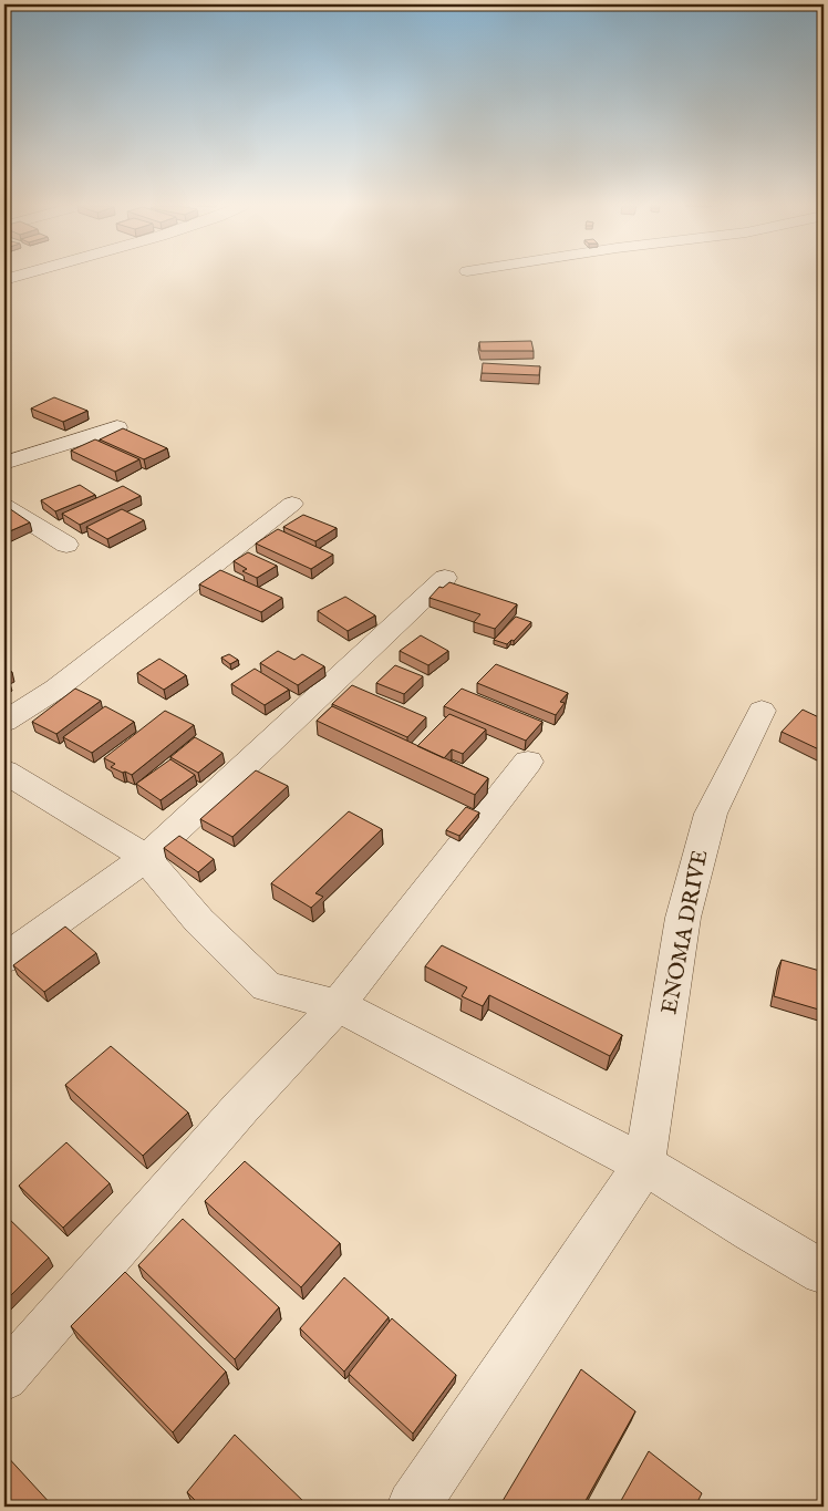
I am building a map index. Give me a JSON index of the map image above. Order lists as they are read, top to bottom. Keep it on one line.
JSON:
{"streets":{"street":["ENOMA DRIVE"]}}
